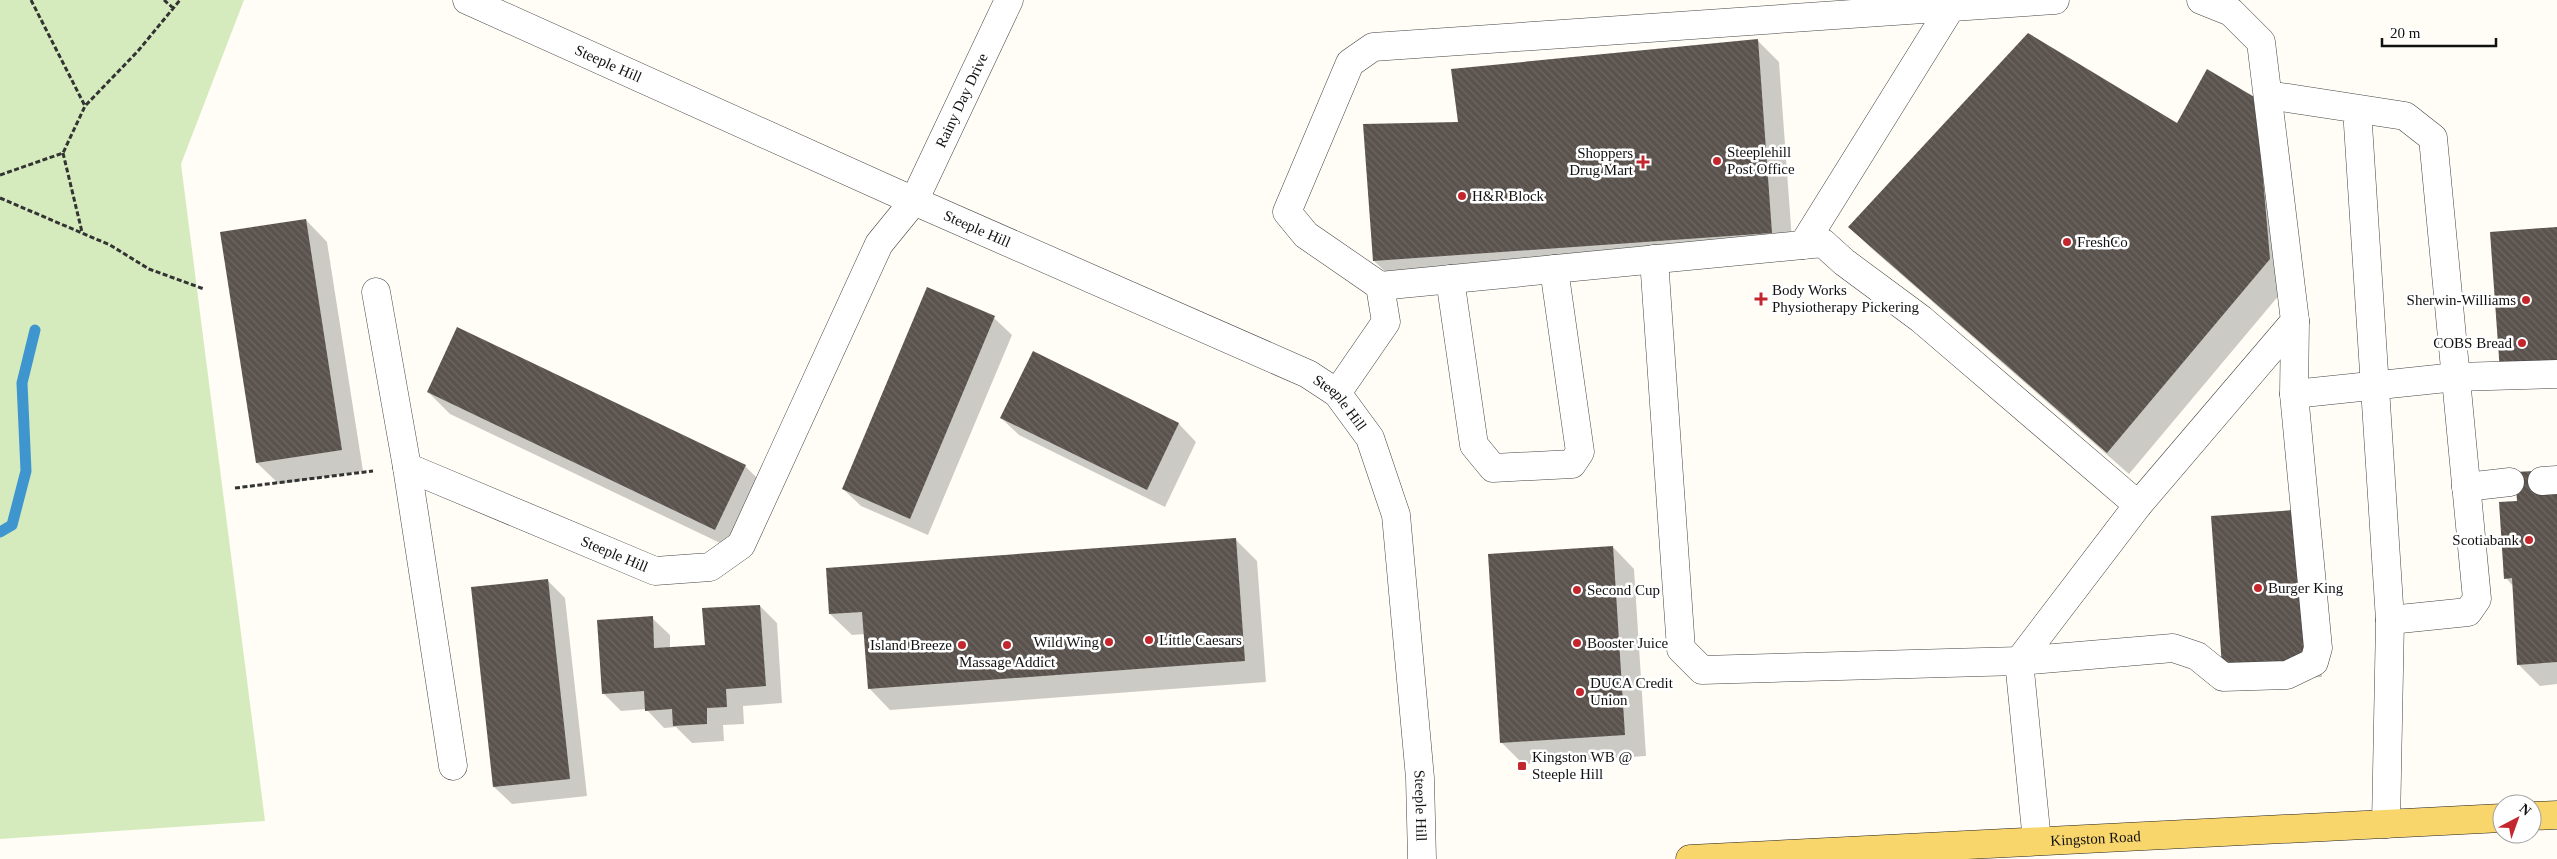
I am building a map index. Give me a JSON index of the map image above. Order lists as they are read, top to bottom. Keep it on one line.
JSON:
{"streets":{"main road":["Kingston Road"],"street":["Steeple Hill","Rainy Day Drive"]},"crossings":[["Steeple Hill","Rainy Day Drive"]],"places":{"other":["Steeplehill Post Office","H&R Block","FreshCo","Sherwin-Williams","COBS Bread","Scotiabank","Burger King","Second Cup","Little Caesars","Wild Wing","Booster Juice","Island Breeze","Massage Addict","DUCA Credit Union"],"health":["Shoppers Drug Mart","Body Works Physiotherapy Pickering"],"transit":["Kingston WB @ Steeple Hill"]},"scale_bar":"20 m","north":"top right"}
